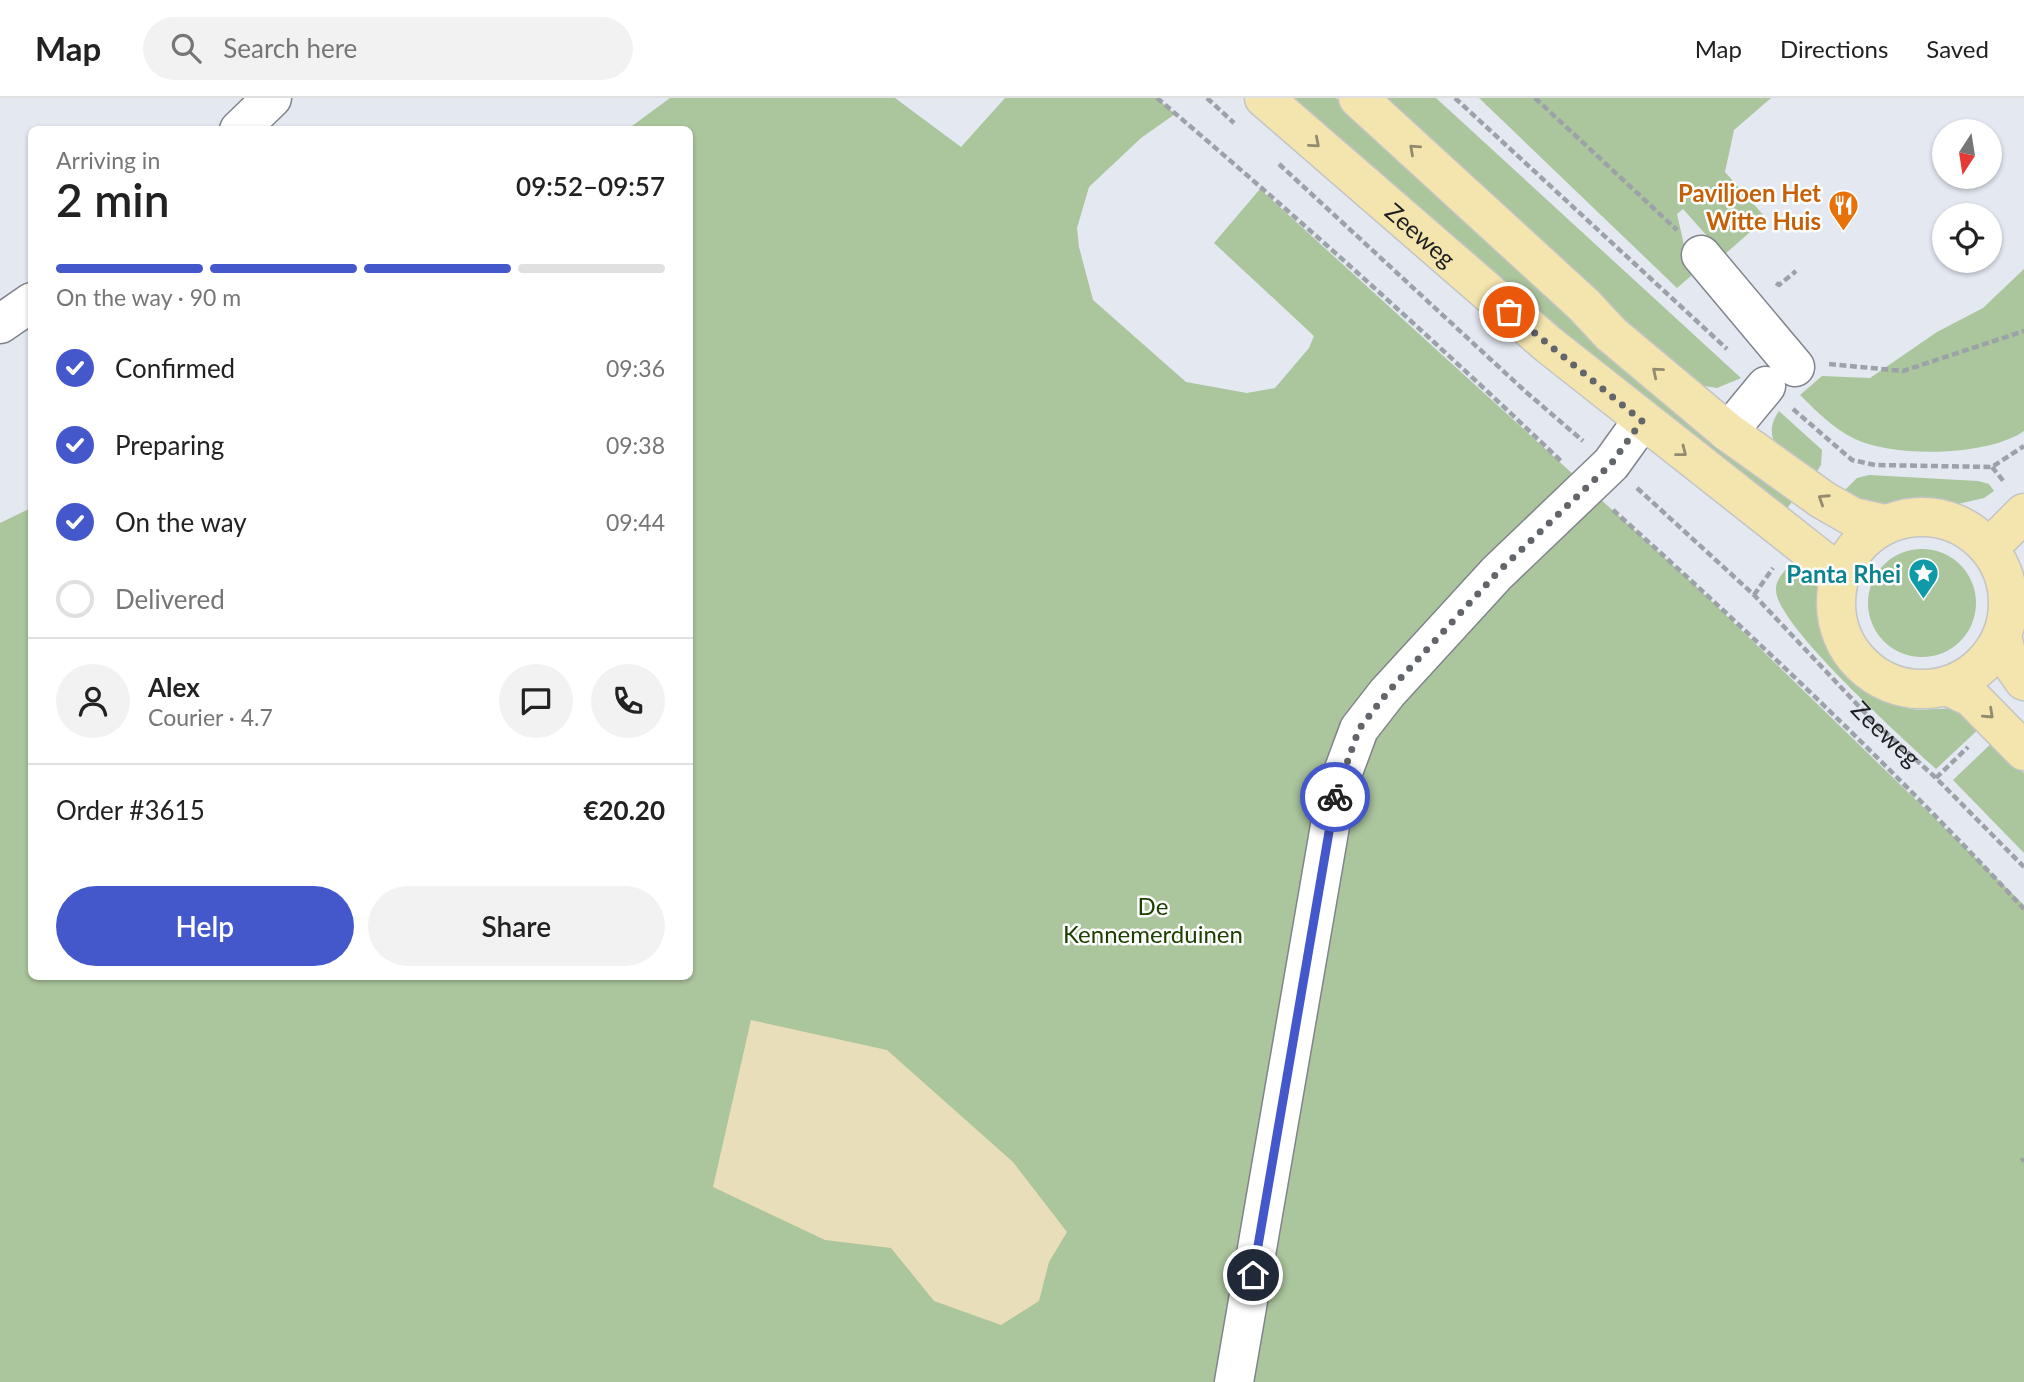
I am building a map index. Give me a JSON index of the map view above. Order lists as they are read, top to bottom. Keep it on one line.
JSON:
{"streets":{"main road":["Zeeweg"]},"parks":["De Kennemerduinen"],"places":{"restaurant":["Paviljoen Het Witte Huis"],"place":["Panta Rhei"]},"north":"bottom","page":{"header":"Map","search":"Search here","nav":["Map","Directions","Saved"],"heading":["2 min","Arriving in","09:52–09:57"],"panel":["Alex","Courier · 4.7","Order #3615","€20.20"],"bar":"On the way · 90 m","list":[["Confirmed","09:36"],["Preparing","09:38"],["On the way","09:44"],"Delivered"],"buttons":["Help","Share"]}}
